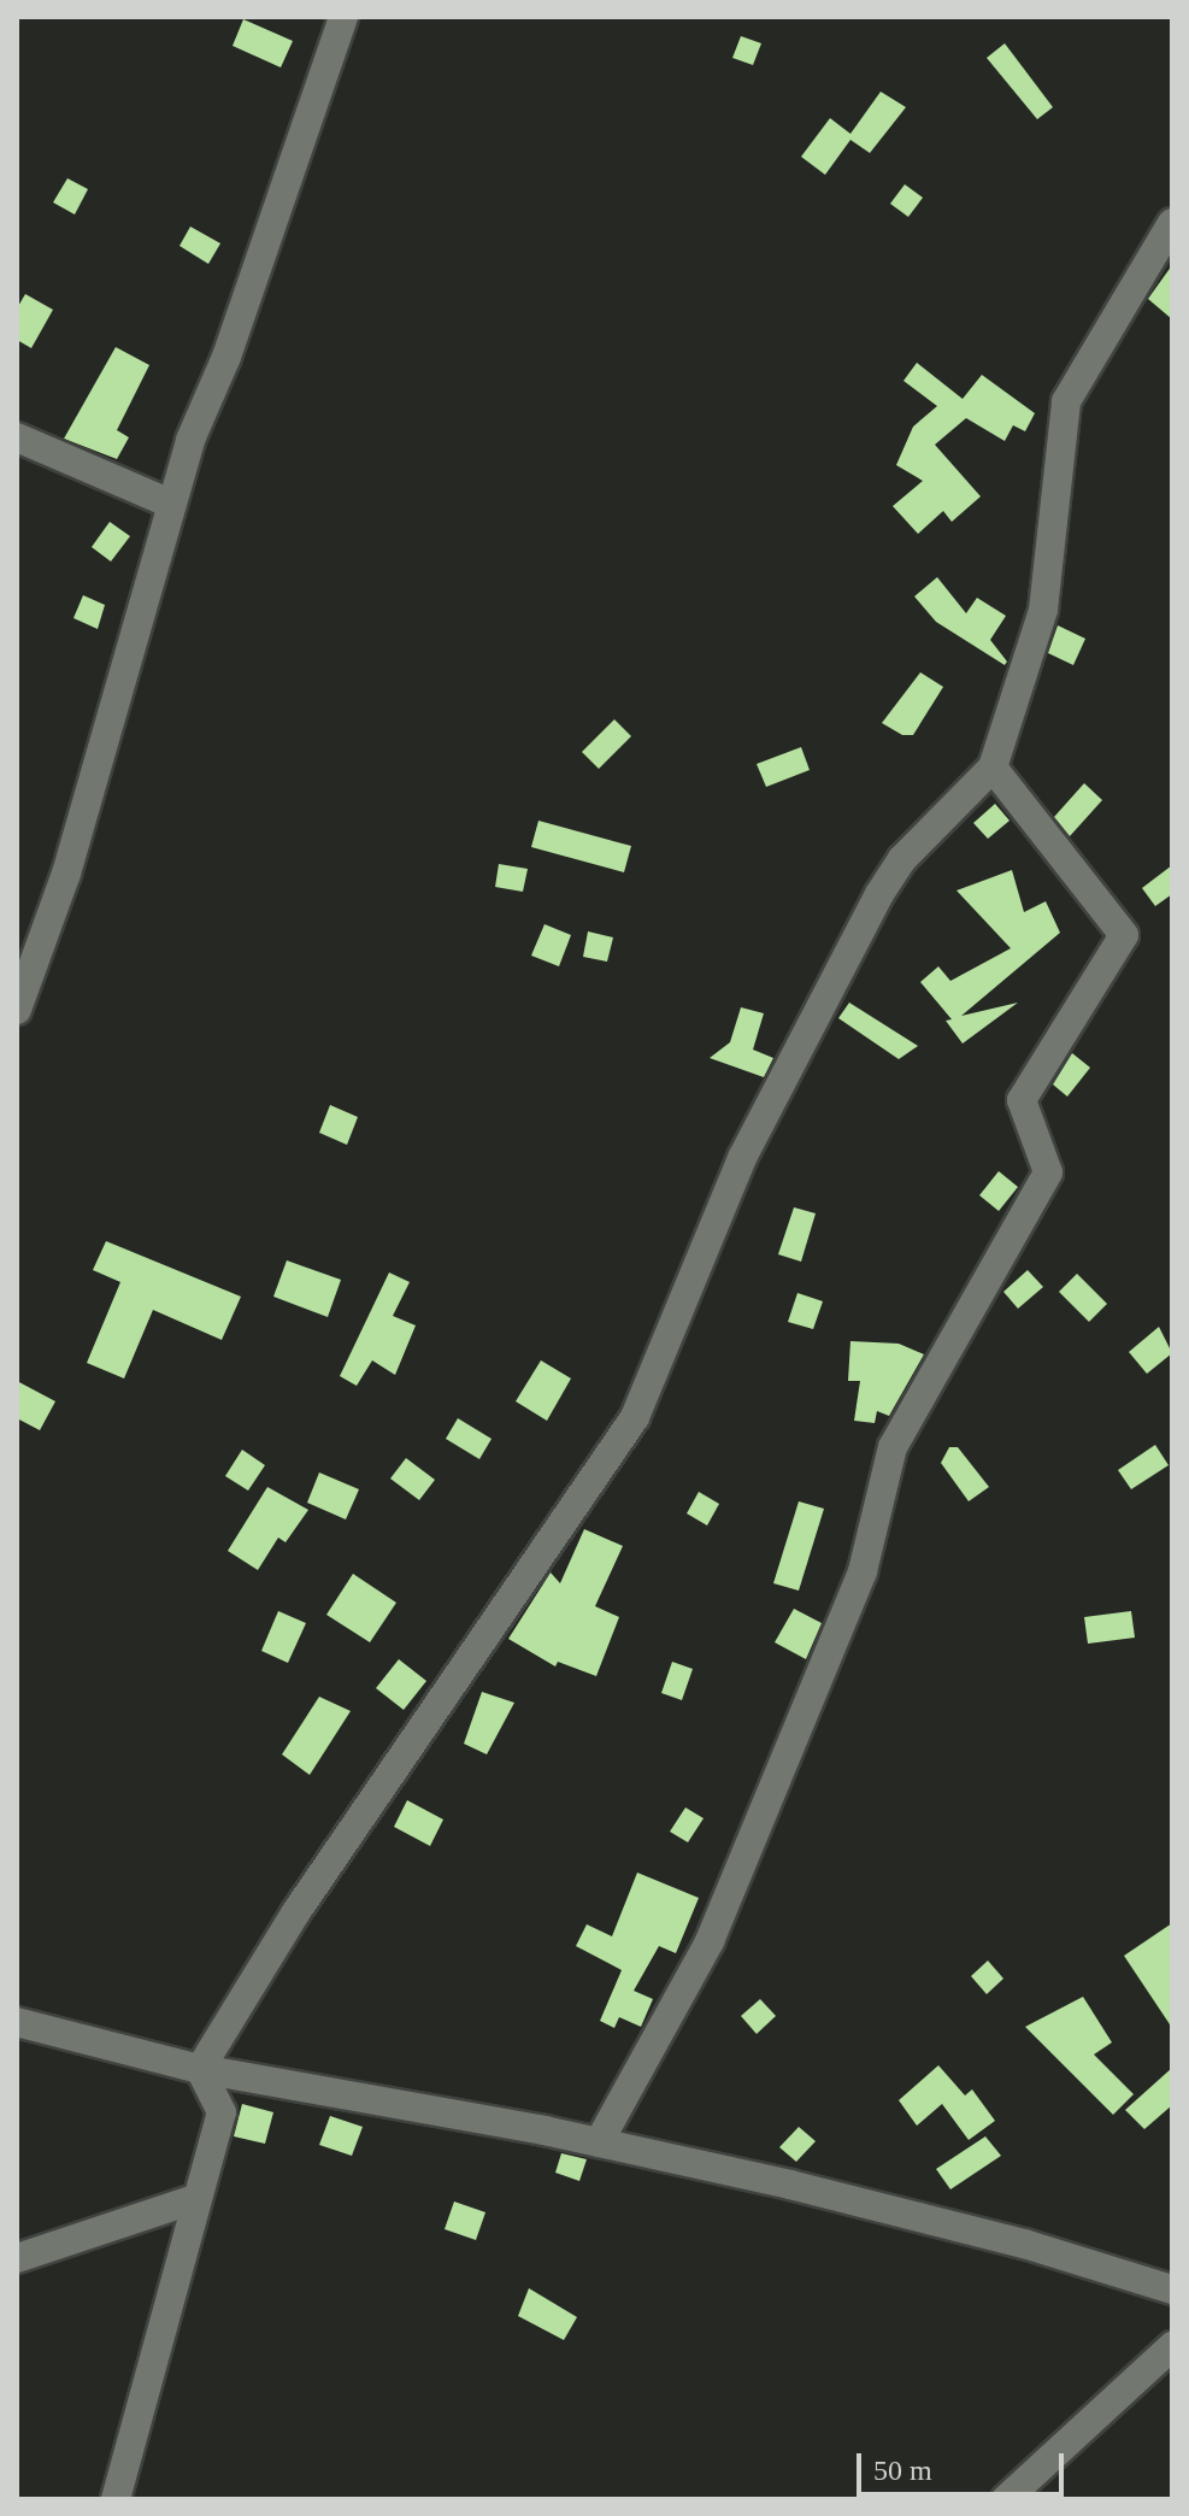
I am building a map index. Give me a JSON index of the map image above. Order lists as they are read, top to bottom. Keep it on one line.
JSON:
{"scale_bar":"50 m"}
